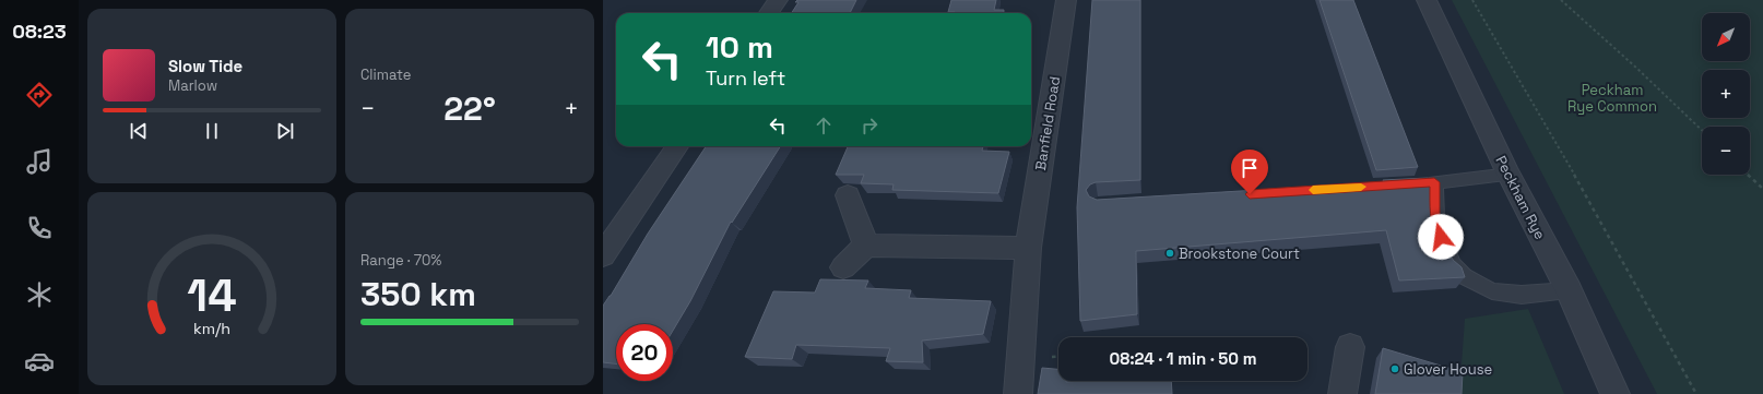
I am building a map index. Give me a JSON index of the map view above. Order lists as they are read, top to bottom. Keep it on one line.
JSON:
{"streets":{"street":["Banfield Road","Peckham Rye"]},"parks":["Peckham Rye Common"],"places":["Brookstone Court","Glover House"],"north":"bottom left","page":{"tabs":"08:23","tile":["Climate",["Range · 70%","350 km"]],"map_buttons":["+","−"],"turn":["10 m","Turn left"],"song":["Slow Tide","Marlow"],"heat":["−","22°","+"],"limit":"20","trip":"08:24 · 1 min · 50 m","gauge":["14","km/h"]}}
